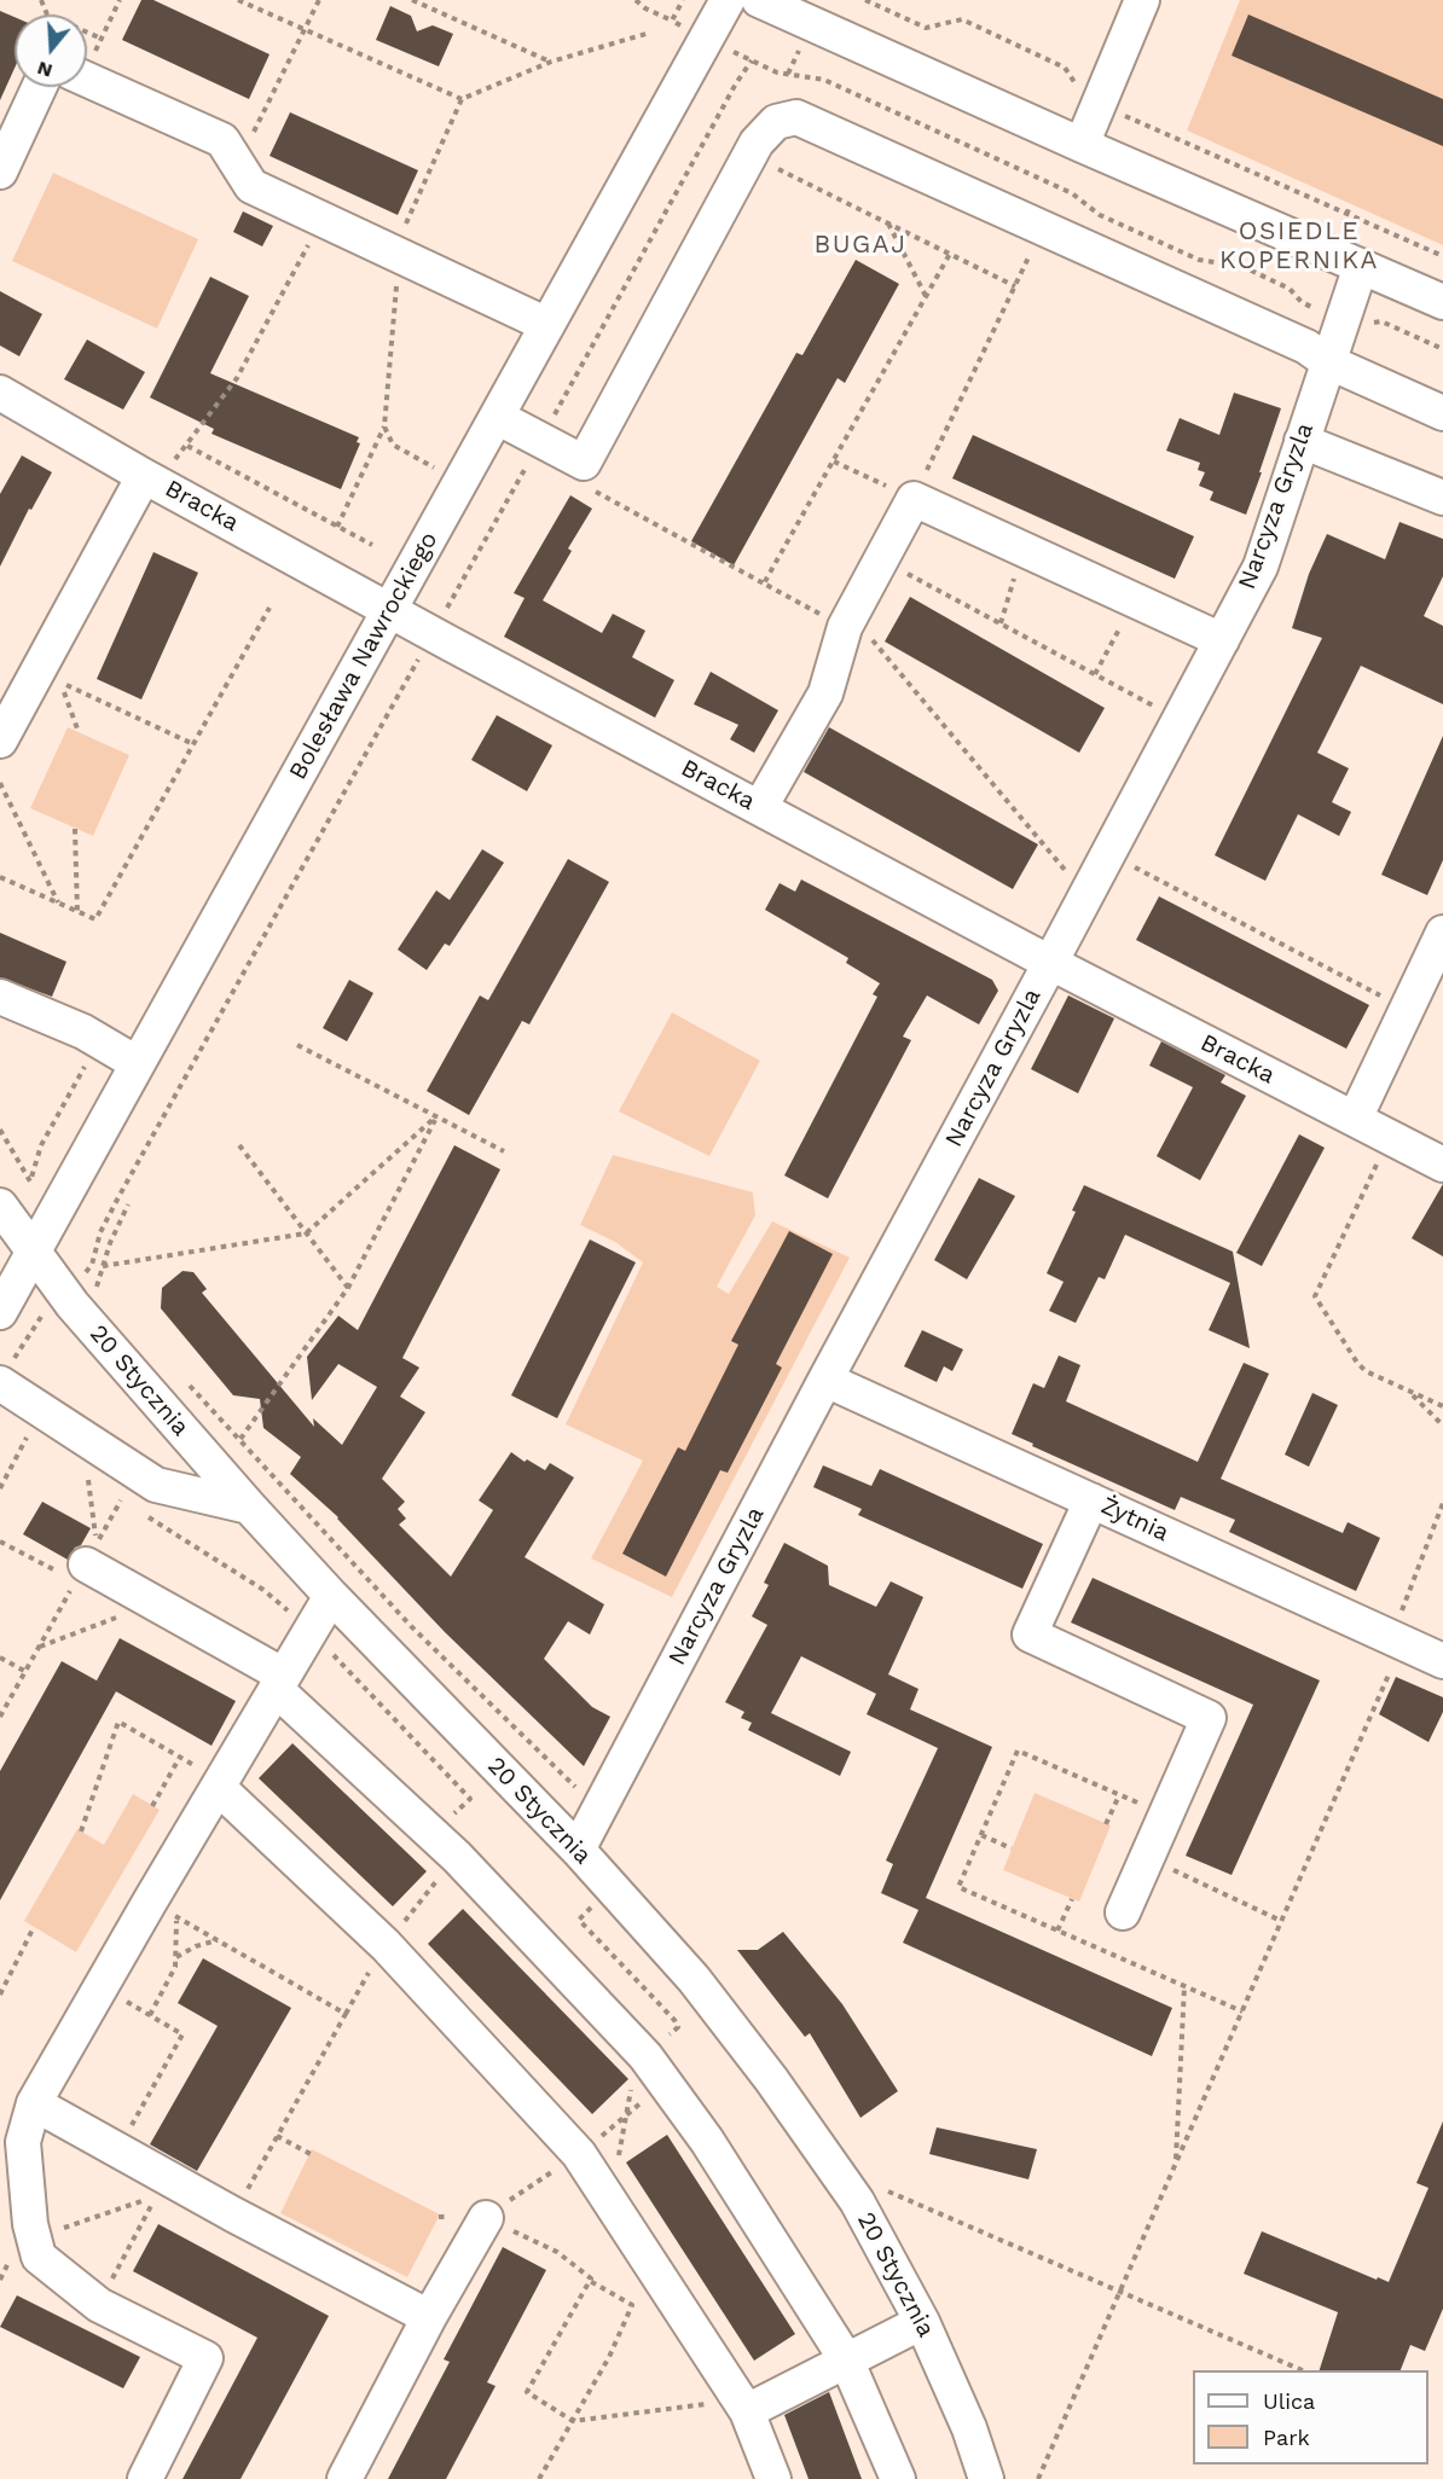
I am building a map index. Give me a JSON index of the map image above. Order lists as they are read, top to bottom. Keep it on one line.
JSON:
{"streets":{"street":["Bracka","Narcyza Gryzla","Bolesława Nawrockiego","20 Stycznia","Żytnia"]},"crossings":[["Bracka","Narcyza Gryzla"],["Bracka","Bolesława Nawrockiego"],["Narcyza Gryzla","20 Stycznia"],["Narcyza Gryzla","Żytnia"],["Bolesława Nawrockiego","20 Stycznia"]],"districts":["OSIEDLE KOPERNIKA","BUGAJ"],"legend":["Ulica","Park"],"north":"bottom"}
